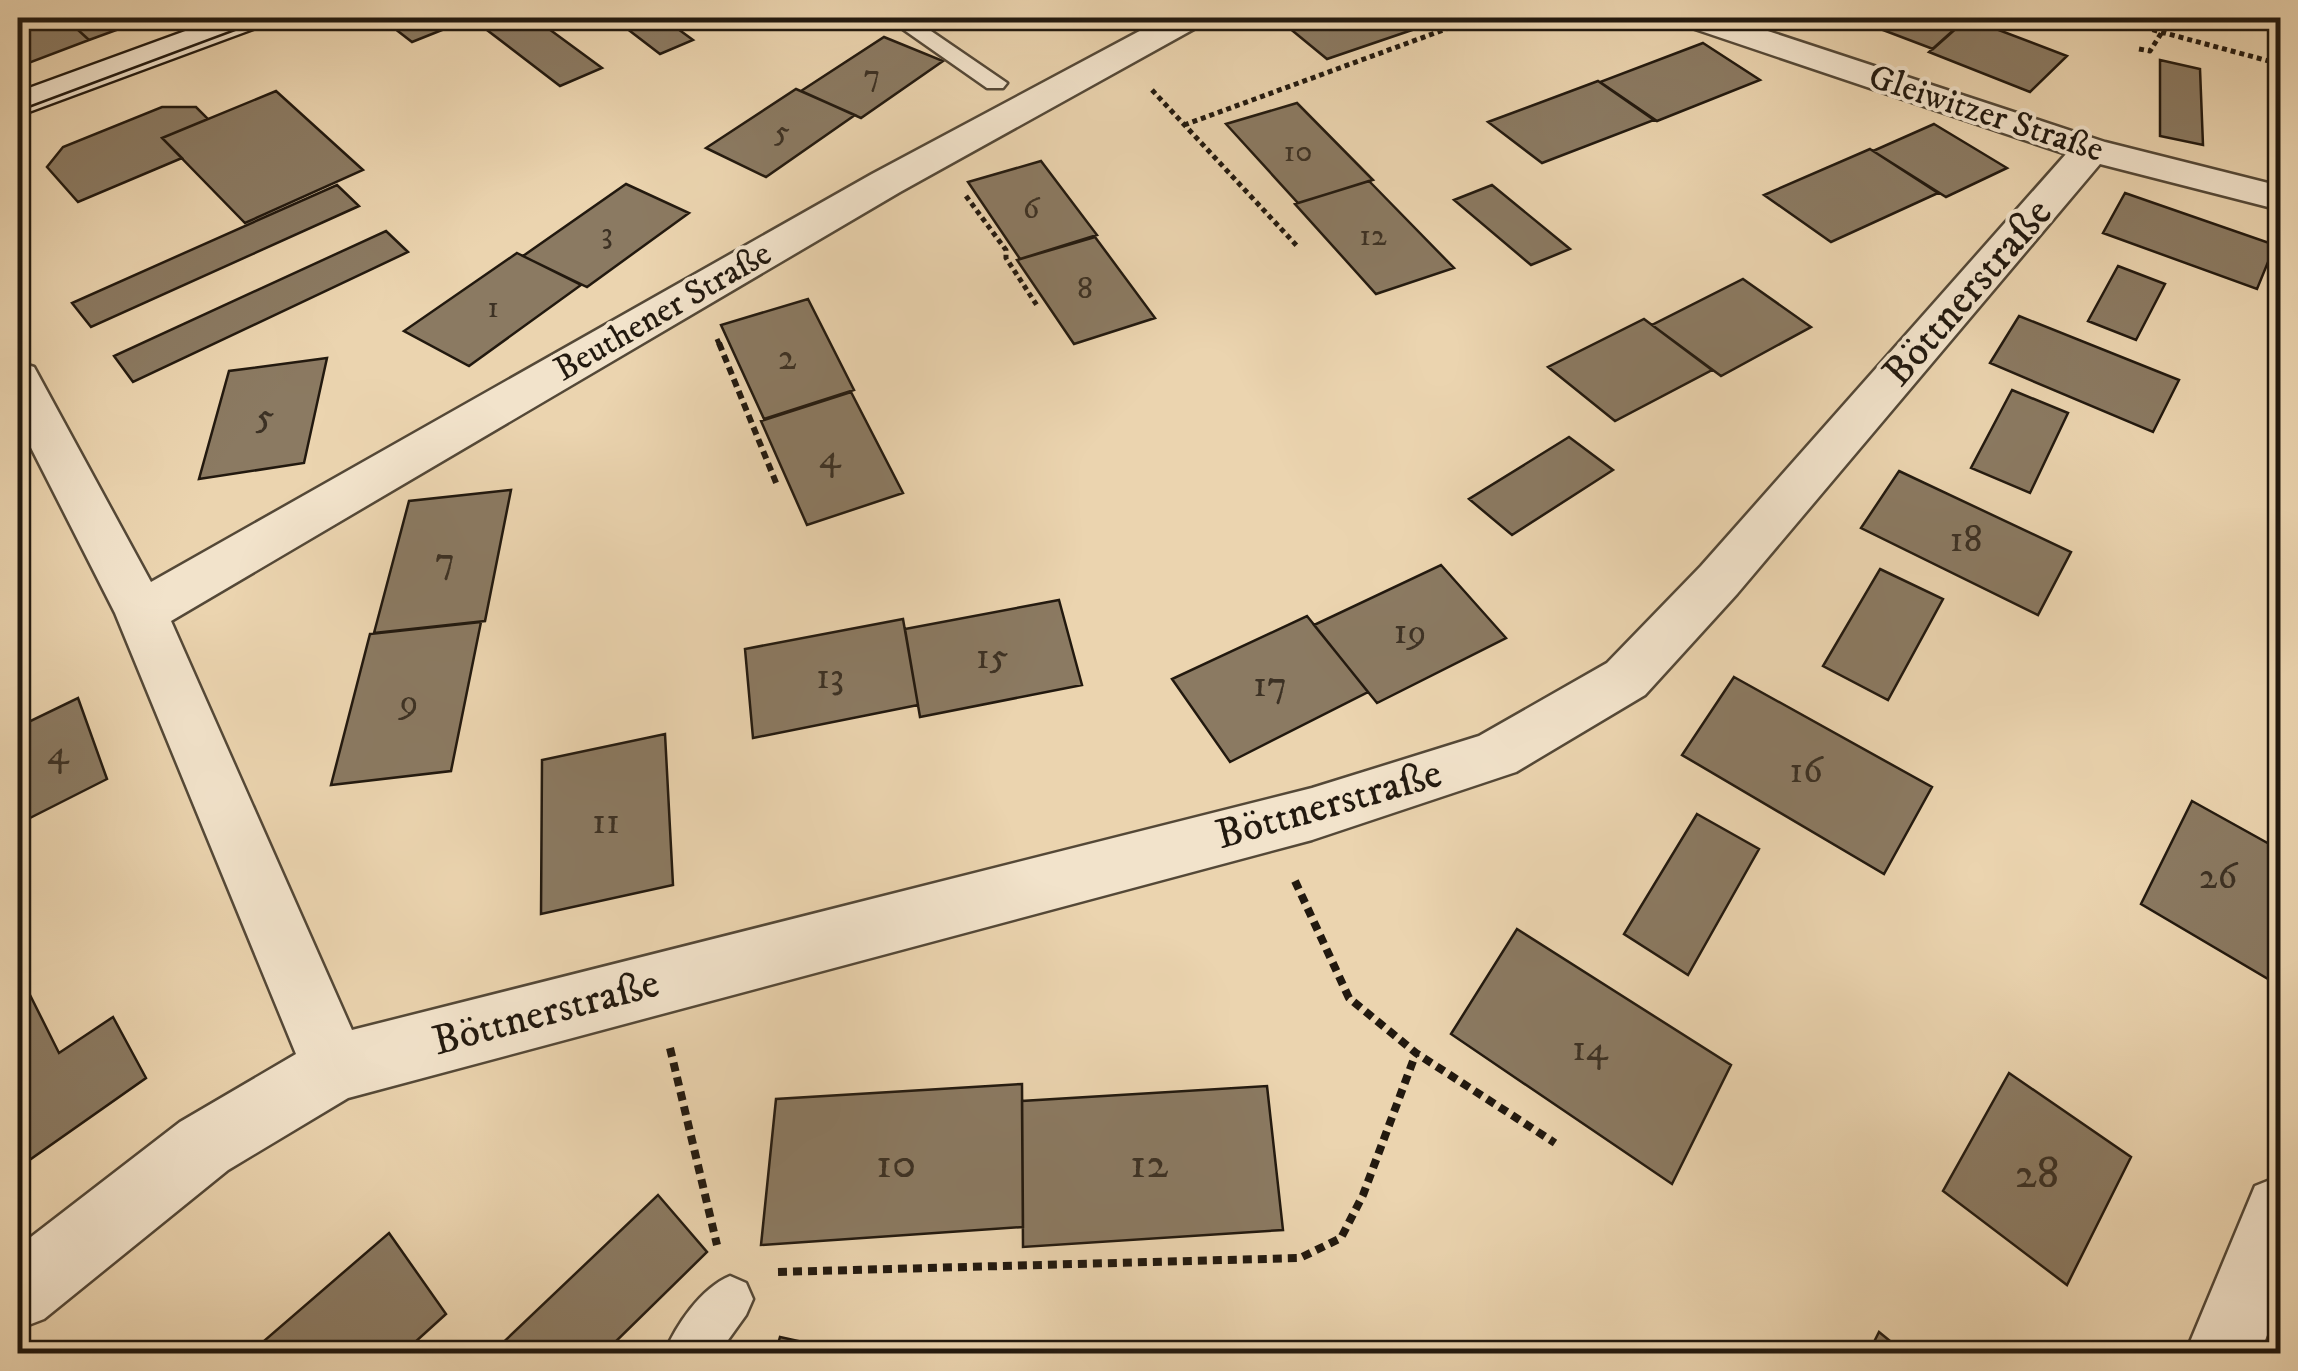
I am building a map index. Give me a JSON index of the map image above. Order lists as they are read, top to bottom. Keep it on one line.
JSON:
{"streets":{"street":["Gleiwitzer Straße","Böttnerstraße","Beuthener Straße"]},"crossings":[["Gleiwitzer Straße","Böttnerstraße"]],"house_numbers":["7","5","10","6","3","12","8","1","2","5","4","18","7","19","15","13","17","9","4","16","11","26","14","10","12","28"]}
